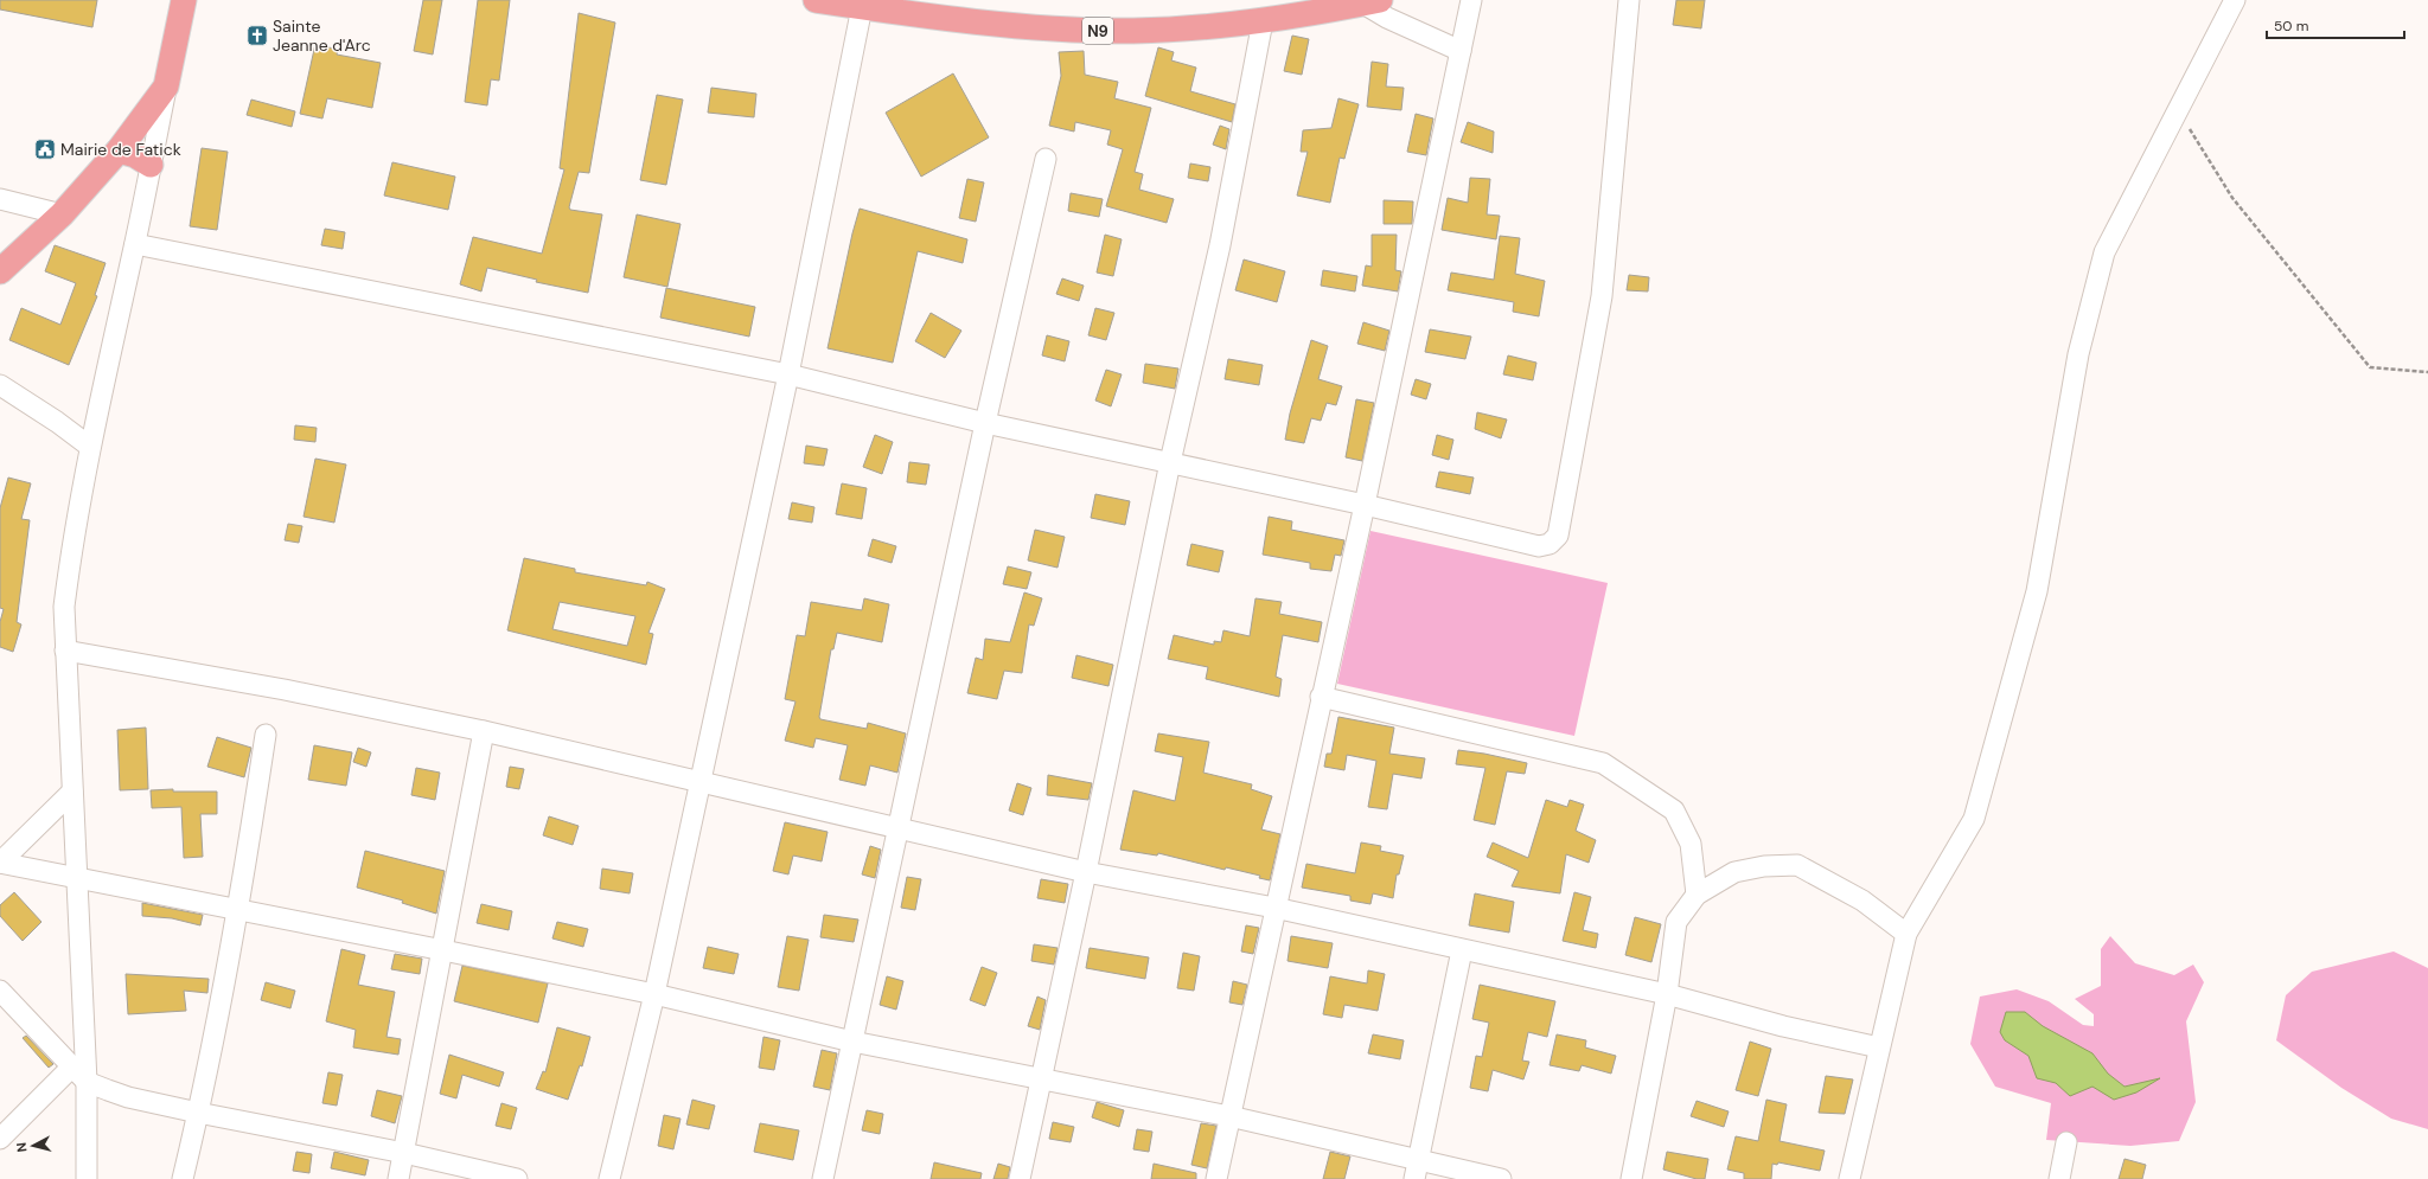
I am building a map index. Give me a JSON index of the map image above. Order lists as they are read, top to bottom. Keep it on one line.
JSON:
{"streets":{"main road":["N9"]},"places":{"church":["Sainte Jeanne d'Arc"],"public building":["Mairie de Fatick"]},"scale_bar":"50 m","north":"left"}
